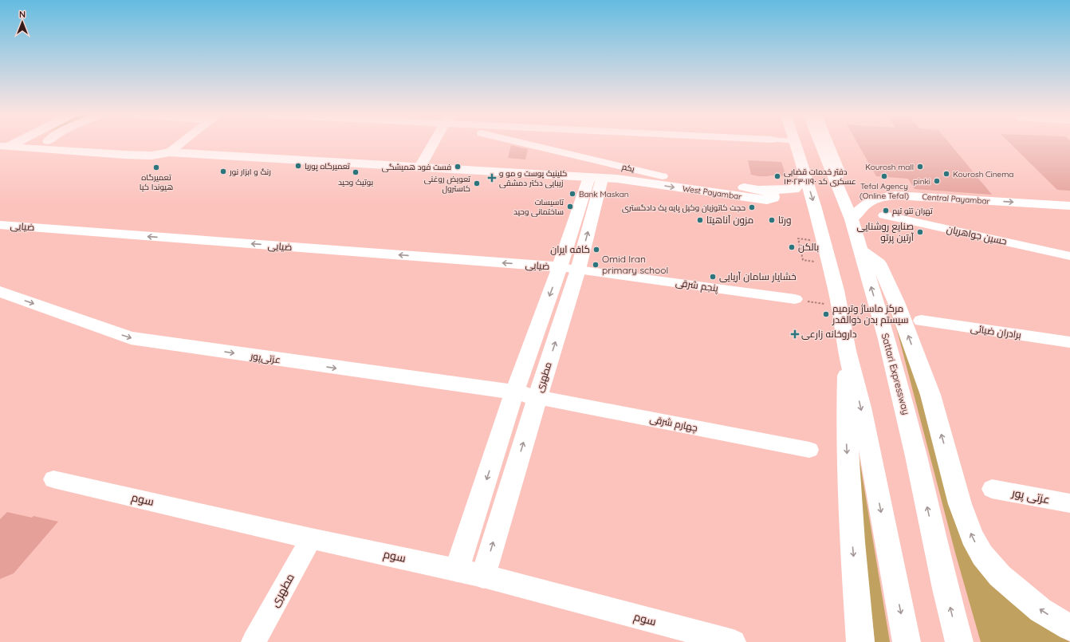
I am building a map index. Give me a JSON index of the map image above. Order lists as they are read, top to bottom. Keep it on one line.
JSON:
{"streets":{"main road":["West Payambar","Central Payambar","ضیایی","عزتی‌پور","Sattari Expressway","مطهری"],"street":["یکم","حسین جواهریان","پنجم شرقی","برادران ضیائی","چهارم شرقی","عزتی پور","سوم"]},"crossings":[["یکم","West Payambar"],["West Payambar","مطهری"],["Central Payambar","Sattari Expressway"],["ضیایی","پنجم شرقی"],["پنجم شرقی","مطهری"],["عزتی‌پور","مطهری"],["عزتی‌پور","چهارم شرقی"],["مطهری","چهارم شرقی"],["مطهری","سوم"]],"one_way":["Central Payambar","ضیایی","عزتی‌پور"],"places":{"other":["تعمیرگاه پوریا","فست فود همیشگی","Kourosh mall","تعمیرگاه هیوندا کیا","رنگ و ابزار نور","بوتیک وحید","Kourosh Cinema","دفتر خدمات قضایی عسکری کد ۱۴۰۲۳۰۱۱۹۰","Tefal Agency (Online Tefal)","pinki","تعویض روغنی کاسترول","Bank Maskan","تاسیسات ساختمانی وحید","حجت کاتوزیان وکیل پایه یک دادگستری","تهران تتو تیم","مزون آناهیتا","ورتا","صنایع روشنایی آرتین پرتو","بالکن","کافه ایران","Omid Iran primary school","خشایار سامان آریایی","مرکز ماساژ وترمیم سیستم بدن ذوالقدر"],"health":["کلینیک پوست و مو و زیبایی دکتر دمشقی","داروخانه زارعی"]},"north":"top"}
